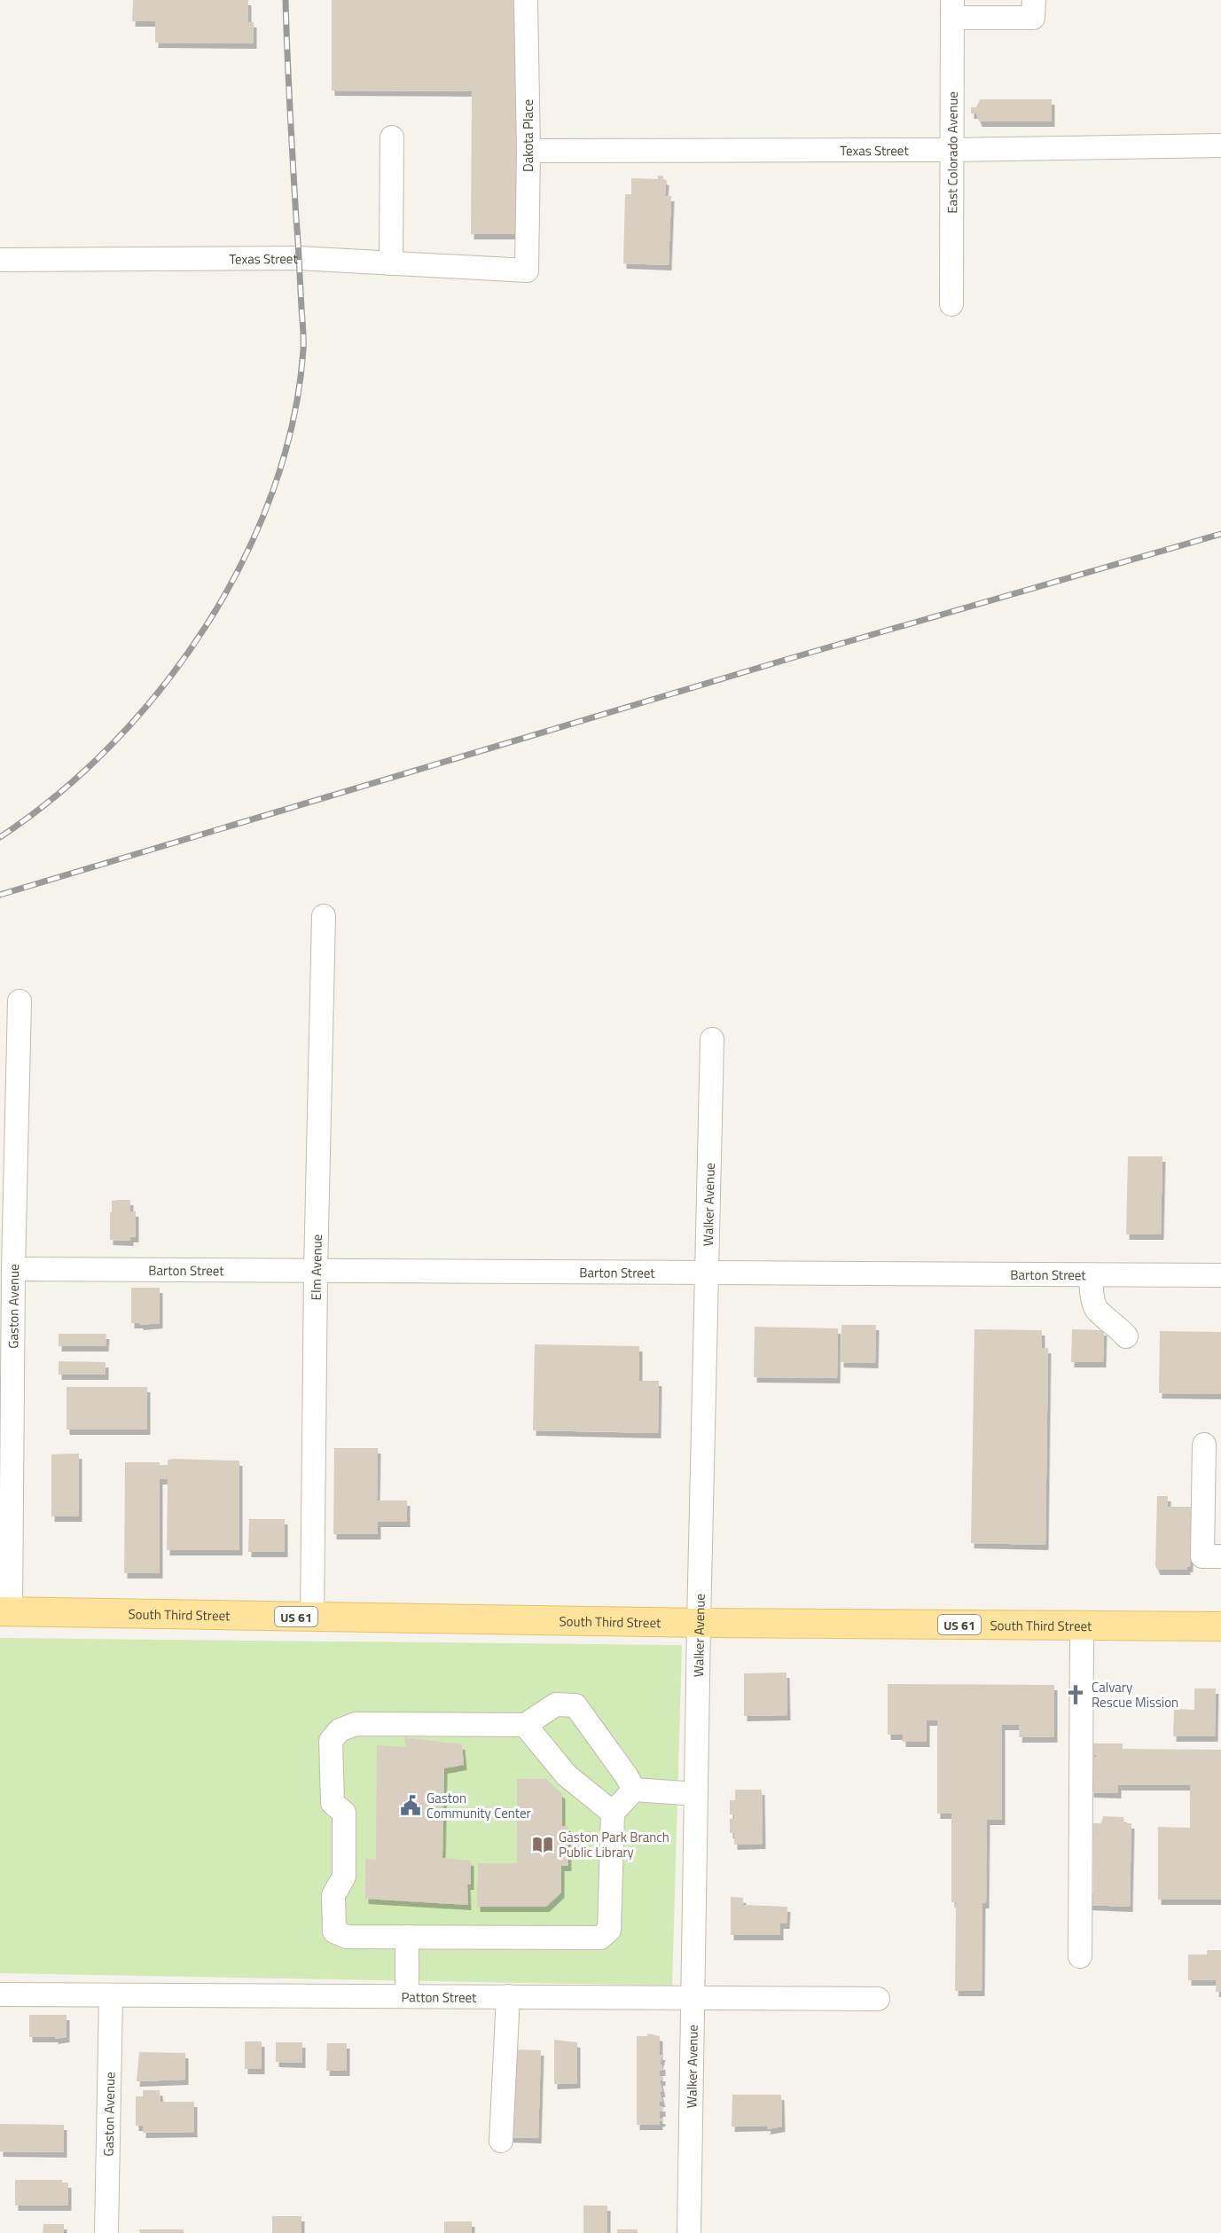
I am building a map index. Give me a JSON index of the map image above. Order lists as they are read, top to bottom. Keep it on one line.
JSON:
{"streets":{"main road":["South Third Street","US 61"],"street":["Dakota Place","Texas Street","East Colorado Avenue","Walker Avenue","Elm Avenue","Barton Street","Gaston Avenue","Patton Street"]},"crossings":[["Dakota Place","Texas Street"],["Texas Street","East Colorado Avenue"],["Walker Avenue","Barton Street"],["Walker Avenue","South Third Street"],["Walker Avenue","Patton Street"],["Elm Avenue","Barton Street"],["Elm Avenue","South Third Street"],["Barton Street","Gaston Avenue"],["Gaston Avenue","South Third Street"],["Gaston Avenue","Patton Street"]],"places":{"church":["Calvary Rescue Mission"],"public building":["Gaston Community Center"],"library":["Gaston Park Branch Public Library"]}}
